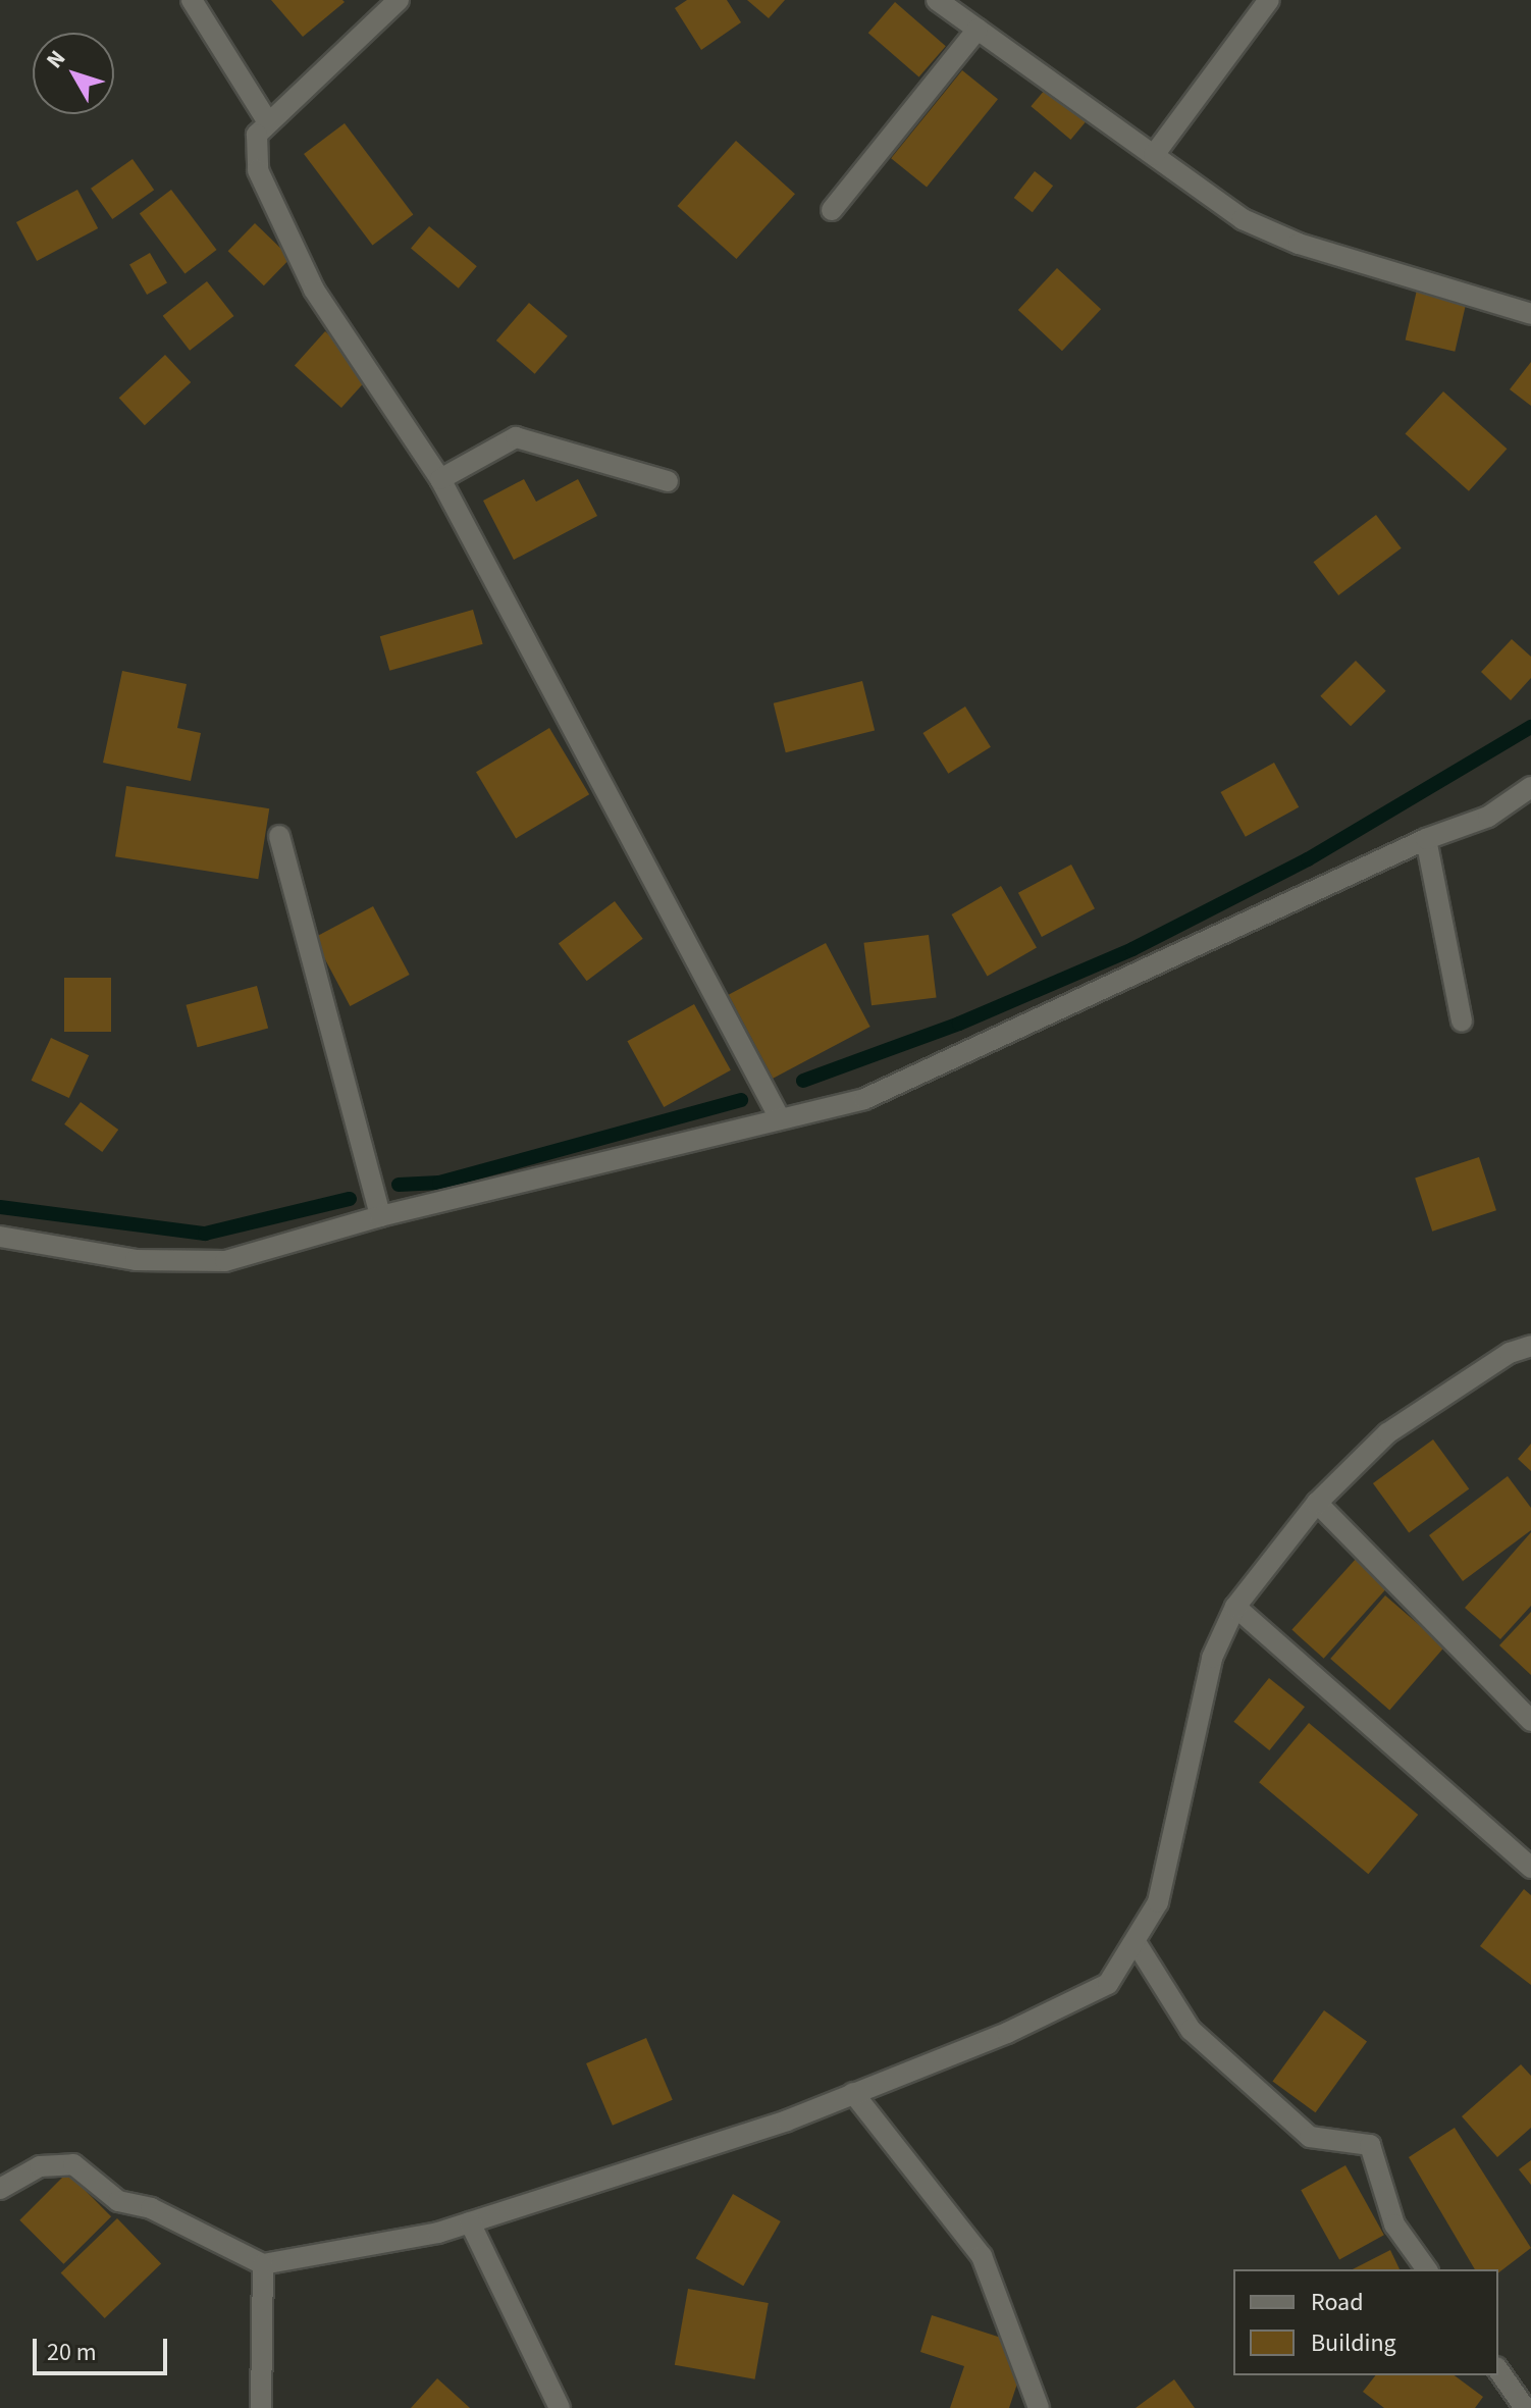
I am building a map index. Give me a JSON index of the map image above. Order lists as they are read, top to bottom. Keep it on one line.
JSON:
{"legend":["Road","Building"],"scale_bar":"20 m","north":"top left"}
